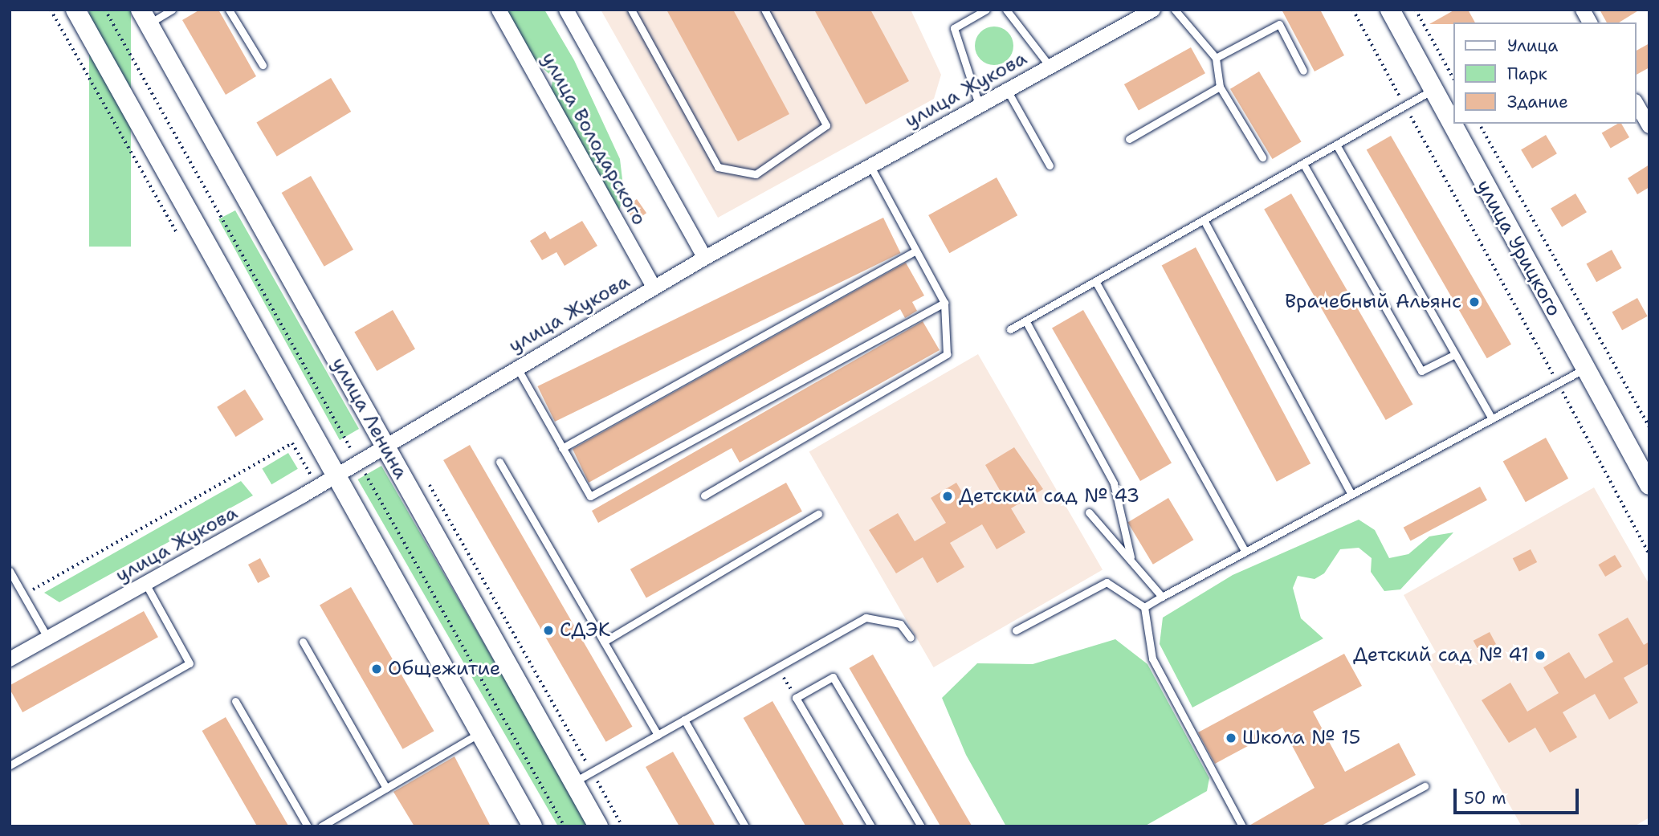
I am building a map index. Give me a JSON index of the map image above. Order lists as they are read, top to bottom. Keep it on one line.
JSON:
{"streets":{"street":["улица Жукова","улица Володарского","улица Урицкого","улица Ленина"]},"crossings":[["улица Жукова","улица Володарского"],["улица Жукова","улица Ленина"]],"places":["Врачебный Альянс","Детский сад № 43","СДЭК","Детский сад № 41","Общежитие","Школа № 15"],"legend":["Улица","Парк","Здание"],"scale_bar":"50 m"}
